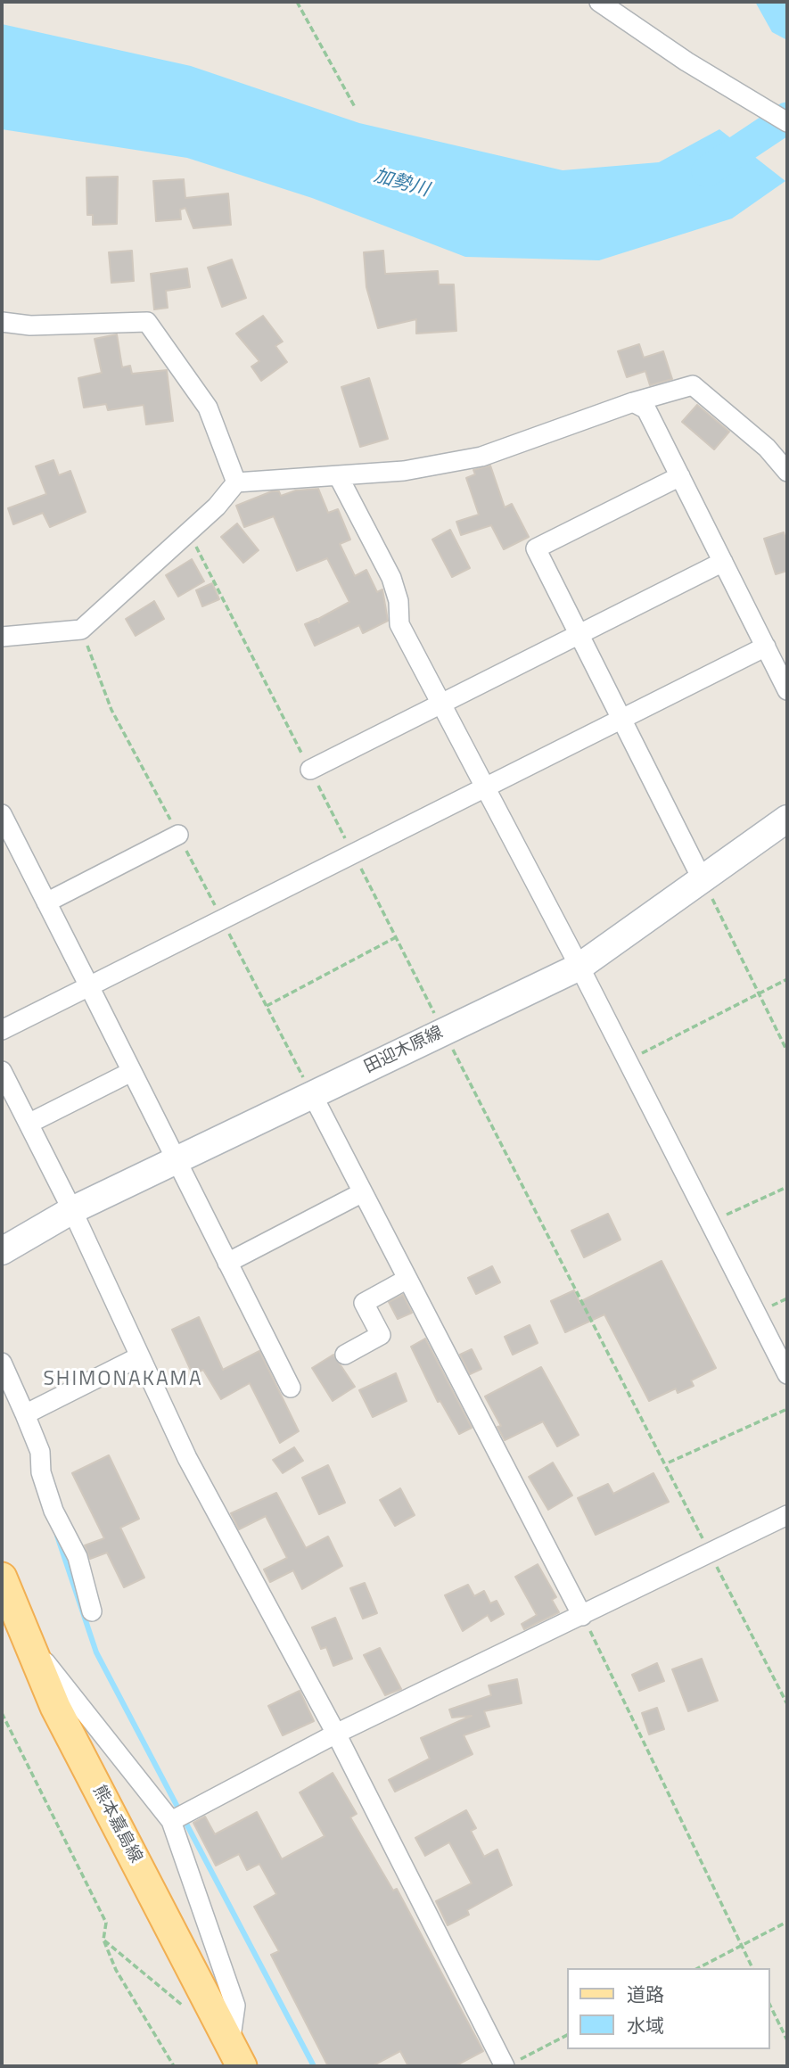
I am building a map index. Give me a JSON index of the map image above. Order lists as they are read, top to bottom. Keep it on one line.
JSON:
{"streets":{"main road":["田迎木原線","熊本嘉島線"]},"districts":["SHIMONAKAMA"],"water":["加勢川"],"legend":["道路","水域"]}
